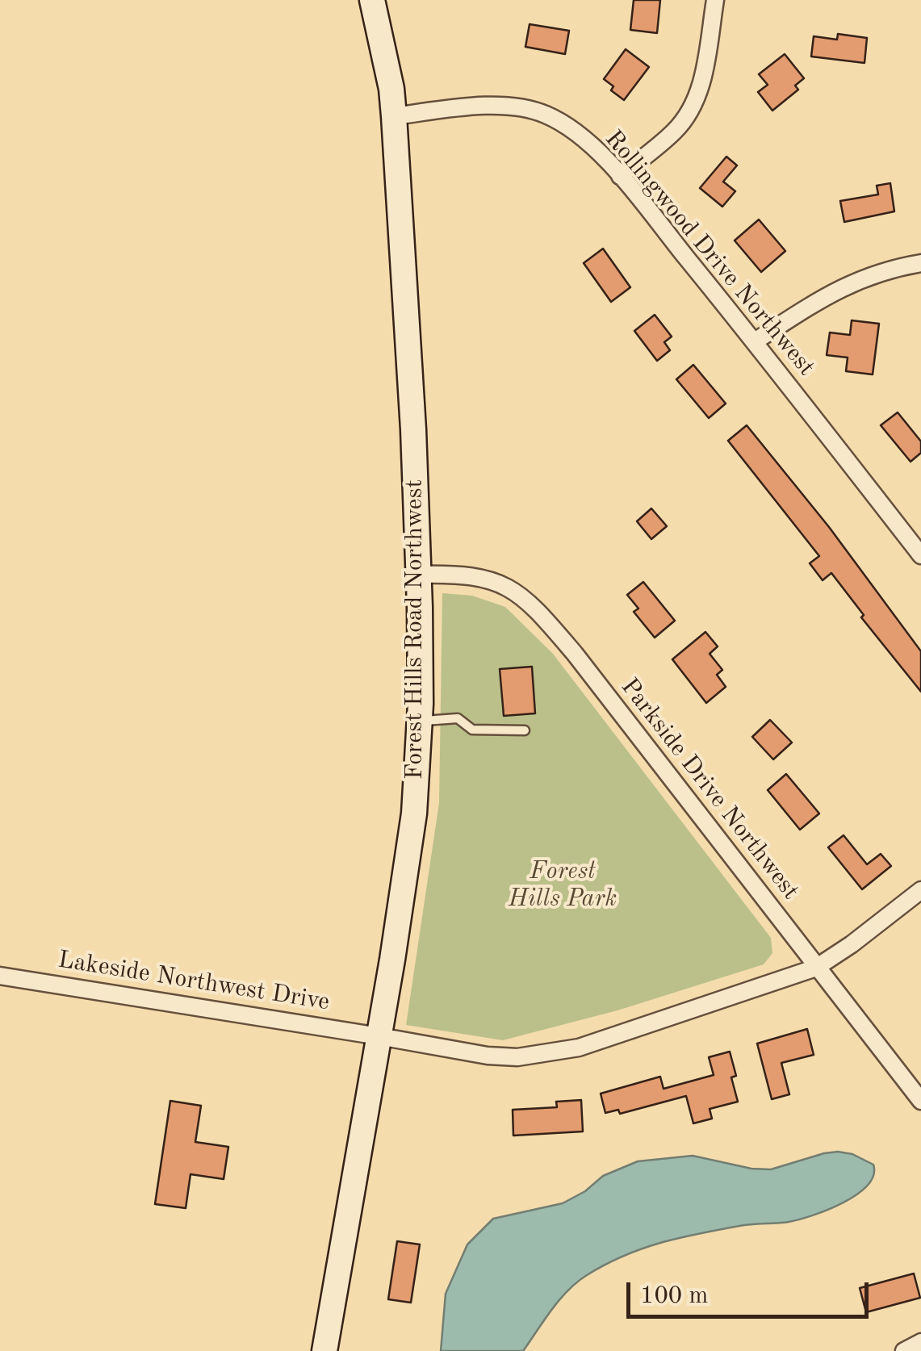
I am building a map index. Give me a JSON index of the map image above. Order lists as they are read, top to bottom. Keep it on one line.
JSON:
{"streets":{"main road":["Forest Hills Road Northwest"],"street":["Rollingwood Drive Northwest","Parkside Drive Northwest","Lakeside Northwest Drive"]},"crossings":[["Rollingwood Drive Northwest","Forest Hills Road Northwest"],["Forest Hills Road Northwest","Parkside Drive Northwest"],["Forest Hills Road Northwest","Lakeside Northwest Drive"],["Parkside Drive Northwest","Lakeside Northwest Drive"]],"parks":["Forest Hills Park"],"scale_bar":"100 m"}
